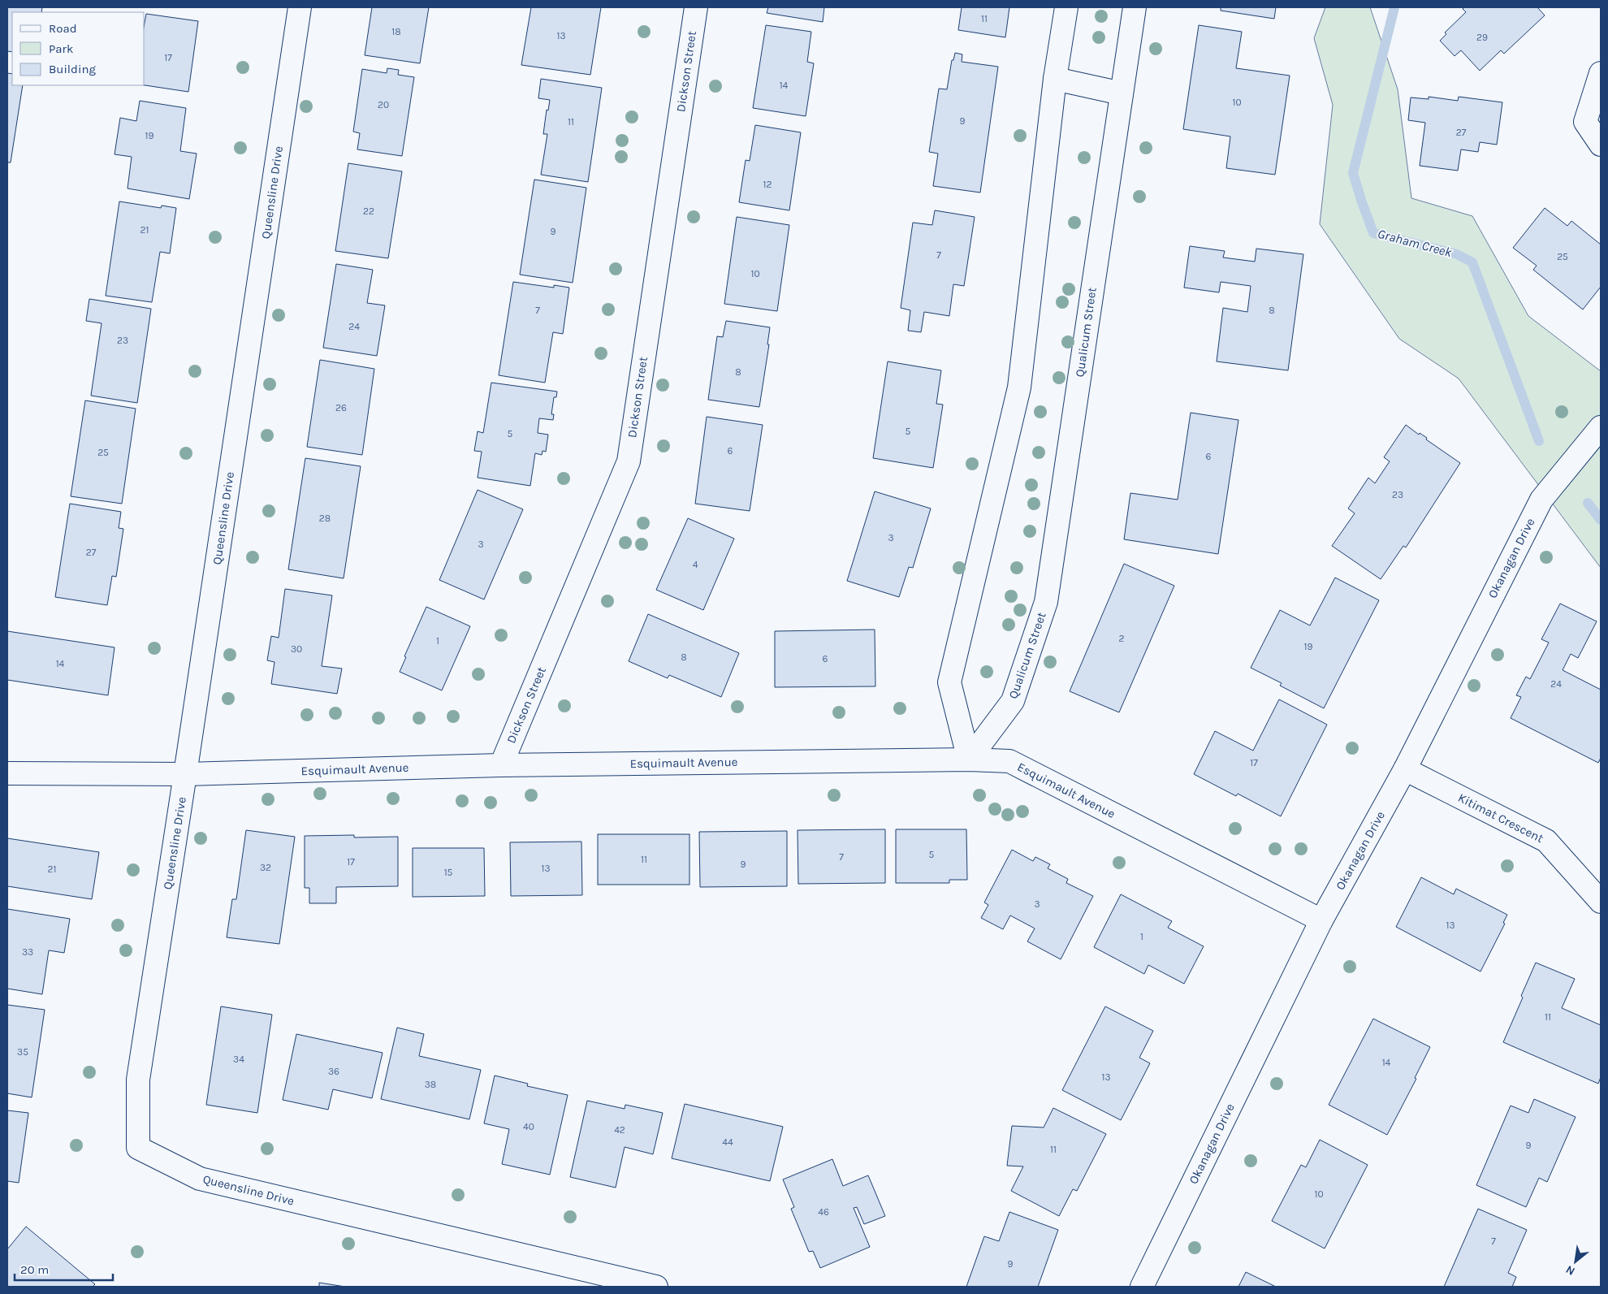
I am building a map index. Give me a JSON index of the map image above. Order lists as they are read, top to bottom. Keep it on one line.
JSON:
{"streets":{"street":["Dickson Street","Queensline Drive","Qualicum Street","Okanagan Drive","Esquimault Avenue","Kitimat Crescent"]},"crossings":[["Dickson Street","Esquimault Avenue"],["Queensline Drive","Esquimault Avenue"],["Qualicum Street","Esquimault Avenue"],["Okanagan Drive","Esquimault Avenue"],["Okanagan Drive","Kitimat Crescent"]],"water":["Graham Creek"],"house_numbers":["11","18","13","29","17","14","10","20","9","11","27","19","12","22","21","9","7","25","10","7","8","24","23","8","26","5","5","6","25","6","23","28","3","3","27","4","2","1","19","30","8","6","14","24","17","5","7","11","17","9","32","13","21","15","3","13","1","33","11","35","34","14","36","13","38","40","42","44","9","11","10","46","7","9"],"legend":["Road","Park","Building"],"scale_bar":"20 m","north":"bottom left"}
